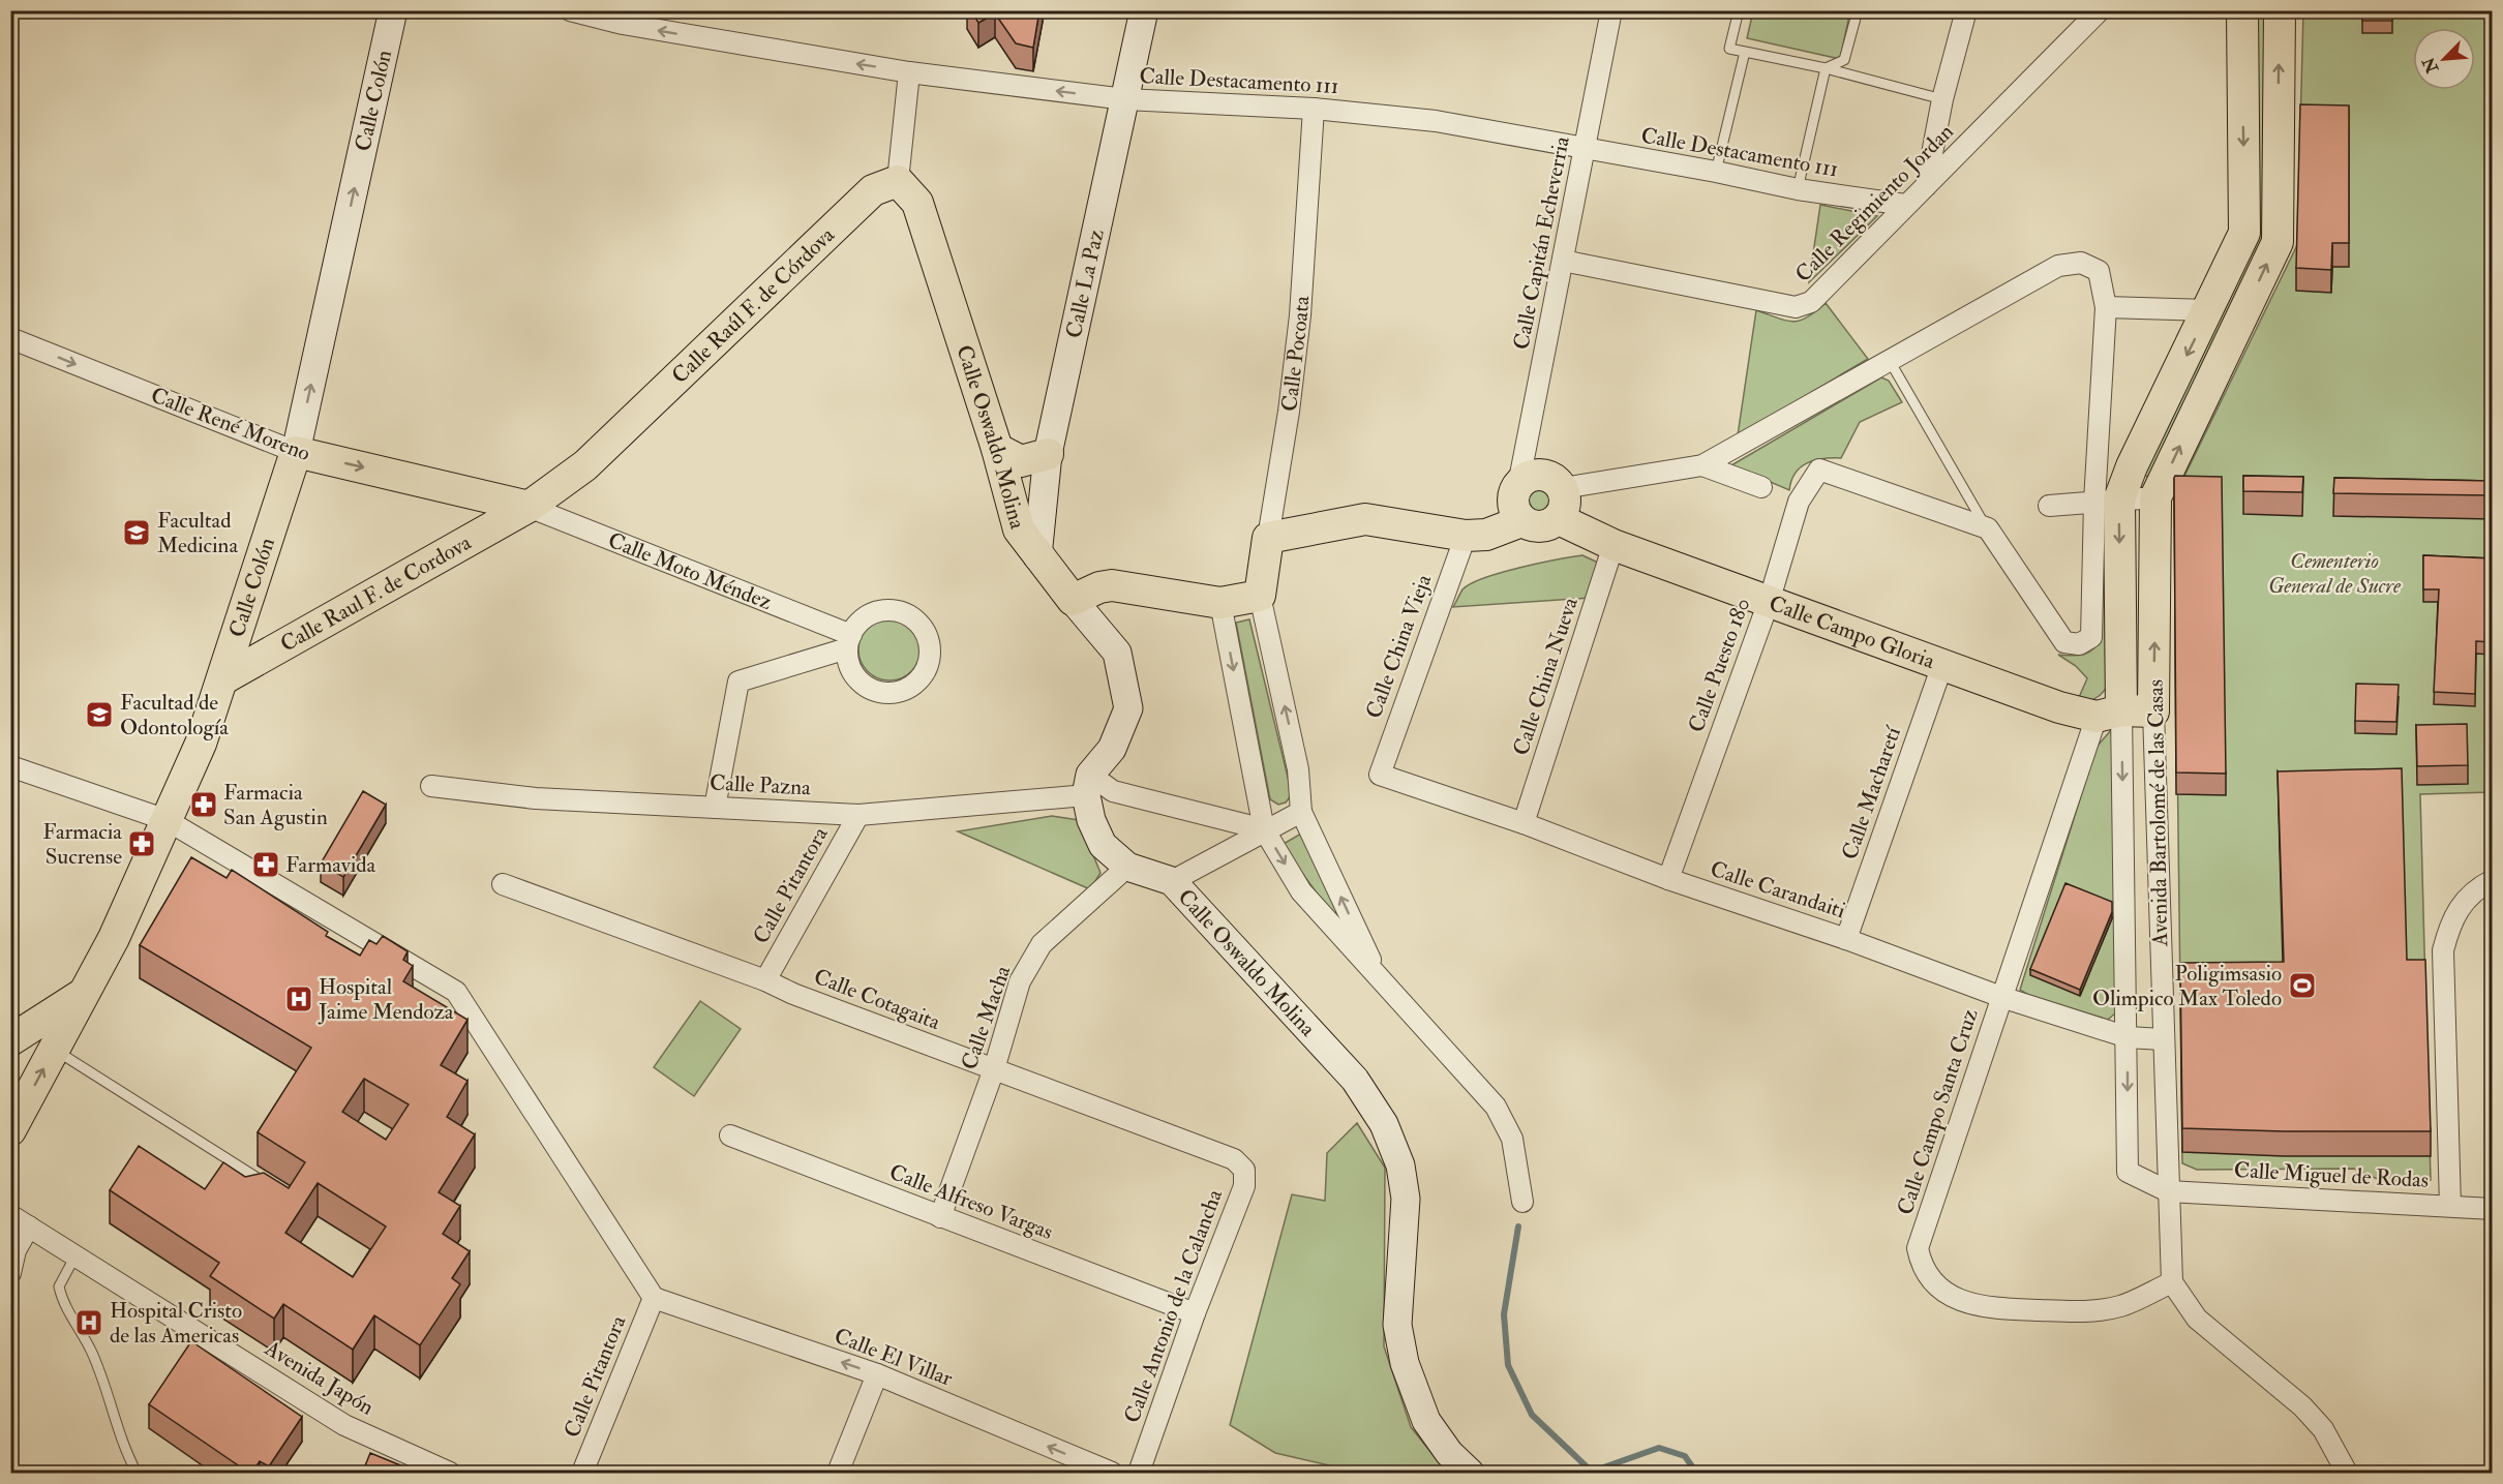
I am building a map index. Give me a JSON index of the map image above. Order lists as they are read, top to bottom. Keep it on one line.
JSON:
{"streets":{"main road":["Calle Colón","Calle La Paz","Calle Raúl F. de Córdova","Calle Pocoata","Calle René Moreno","Calle Oswaldo Molina","Calle Raul F. de Cordova","Calle Campo Gloria","Avenida Bartolomé de las Casas"],"street":["Calle Destacamento 111","Calle Regimiento Jordan","Calle Capitán Echeverria","Calle Moto Méndez","Calle China Vieja","Calle Puesto 180","Calle China Nueva","Calle Pazna","Calle Macharetí","Calle Pitantora","Calle Carandaiti","Calle Cotagaita","Calle Macha","Calle Campo Santa Cruz","Calle Miguel de Rodas","Calle Alfreso Vargas","Calle Antonio de la Calancha","Calle El Villar","Avenida Japón"]},"crossings":[["Calle Destacamento 111","Calle Regimiento Jordan"],["Calle Destacamento 111","Calle Capitán Echeverria"],["Calle Destacamento 111","Calle La Paz"],["Calle Destacamento 111","Calle Pocoata"],["Calle Colón","Calle René Moreno"],["Calle Colón","Calle Raul F. de Cordova"],["Calle Regimiento Jordan","Calle Capitán Echeverria"],["Calle Capitán Echeverria","Calle Campo Gloria"],["Calle La Paz","Calle Oswaldo Molina"],["Calle Raúl F. de Córdova","Calle René Moreno"],["Calle Raúl F. de Córdova","Calle Oswaldo Molina"],["Calle Raúl F. de Córdova","Calle Moto Méndez"],["Calle Raúl F. de Córdova","Calle Raul F. de Cordova"],["Calle René Moreno","Calle Moto Méndez"],["Calle René Moreno","Calle Raul F. de Cordova"],["Calle Oswaldo Molina","Calle Pazna"],["Calle Oswaldo Molina","Calle Macha"],["Calle Moto Méndez","Calle Raul F. de Cordova"],["Calle Moto Méndez","Calle Pazna"],["Calle Campo Gloria","Calle Puesto 180"],["Calle Campo Gloria","Calle China Nueva"],["Calle Campo Gloria","Calle Macharetí"],["Calle Campo Gloria","Avenida Bartolomé de las Casas"],["Calle Campo Gloria","Calle Campo Santa Cruz"],["Calle China Vieja","Calle Carandaiti"],["Calle Puesto 180","Calle Carandaiti"],["Calle China Nueva","Calle Carandaiti"],["Calle Pazna","Calle Pitantora"],["Calle Macharetí","Calle Carandaiti"],["Avenida Bartolomé de las Casas","Calle Carandaiti"],["Avenida Bartolomé de las Casas","Calle Campo Santa Cruz"],["Avenida Bartolomé de las Casas","Calle Miguel de Rodas"],["Calle Pitantora","Calle Cotagaita"],["Calle Pitantora","Calle El Villar"],["Calle Carandaiti","Calle Campo Santa Cruz"],["Calle Cotagaita","Calle Macha"],["Calle Cotagaita","Calle Antonio de la Calancha"],["Calle Macha","Calle Alfreso Vargas"],["Calle Alfreso Vargas","Calle Antonio de la Calancha"]],"one_way":["Calle Destacamento 111","Calle Colón","Calle René Moreno","Calle El Villar"],"parks":["Cementerio General de Sucre"],"places":{"school or university":["Facultad Medicina","Facultad de Odontología"],"pharmacy":["Farmacia San Agustin","Farmacia Sucrense","Farmavida"],"sports":["Poligimsasio Olimpico Max Toledo"],"hospital":["Hospital Jaime Mendoza","Hospital Cristo de las Americas"]},"north":"bottom left"}
